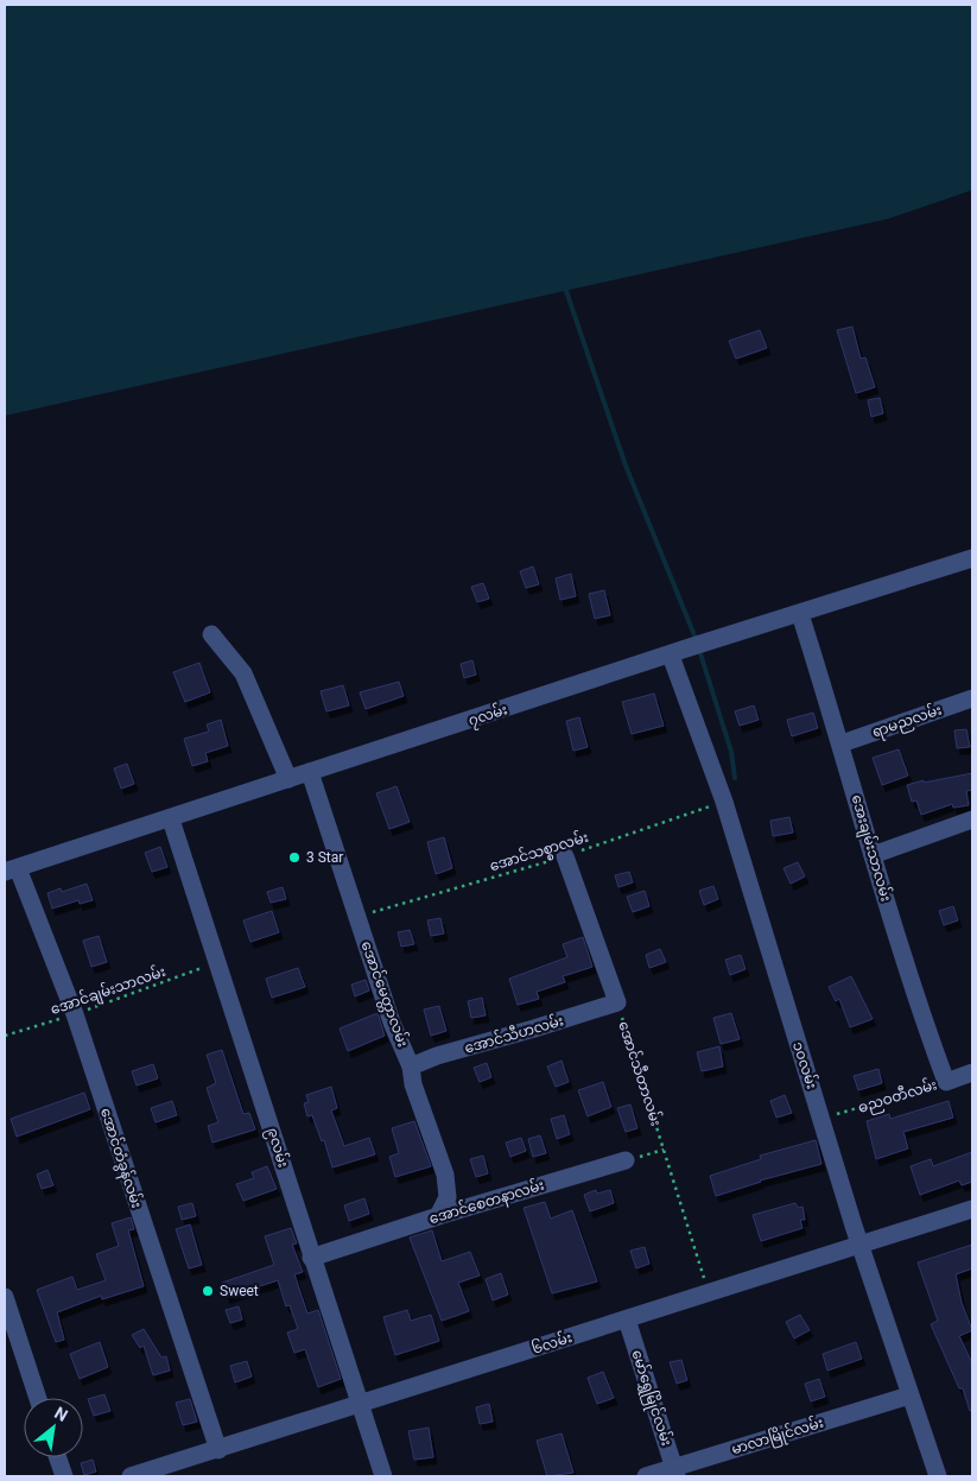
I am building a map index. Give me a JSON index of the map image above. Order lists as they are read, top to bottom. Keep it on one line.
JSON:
{"streets":{"street":["၇လမ်း","ရာမညလမ်း","အေးချမ်းသာလမ်း","အောင်မေတ္တာလမ်း","အောင်သီဟလမ်း","၁၀လမ်း","အောင်သီတာလမ်း","ဓညဝတီလမ်း","၉လမ်း","အောင်တံခွန်လမ်း","အောင်စေတနာလမ်း","၆လမ်း","မော်ရွှေမြိုင်လမ်း","မာလာမြိုင်လမ်း"],"path":["အောင်သစ္စာလမ်း","အောင်ချမ်းသာလမ်း"]},"crossings":[["၇လမ်း","အေးချမ်းသာလမ်း"],["၇လမ်း","အောင်မေတ္တာလမ်း"],["၇လမ်း","၁၀လမ်း"],["၇လမ်း","၉လမ်း"],["၇လမ်း","အောင်တံခွန်လမ်း"],["ရာမညလမ်း","အေးချမ်းသာလမ်း"],["အေးချမ်းသာလမ်း","ဓညဝတီလမ်း"],["အောင်သစ္စာလမ်း","အောင်မေတ္တာလမ်း"],["အောင်သစ္စာလမ်း","၁၀လမ်း"],["အောင်သစ္စာလမ်း","အောင်သီတာလမ်း"],["အောင်ချမ်းသာလမ်း","၉လမ်း"],["အောင်ချမ်းသာလမ်း","အောင်တံခွန်လမ်း"],["အောင်မေတ္တာလမ်း","အောင်သီဟလမ်း"],["အောင်မေတ္တာလမ်း","အောင်စေတနာလမ်း"],["အောင်သီဟလမ်း","အောင်သီတာလမ်း"],["၁၀လမ်း","ဓညဝတီလမ်း"],["၁၀လမ်း","၆လမ်း"],["၁၀လမ်း","မာလာမြိုင်လမ်း"],["အောင်သီတာလမ်း","၆လမ်း"],["၉လမ်း","အောင်စေတနာလမ်း"],["၉လမ်း","၆လမ်း"],["အောင်တံခွန်လမ်း","၆လမ်း"],["၆လမ်း","မော်ရွှေမြိုင်လမ်း"],["မော်ရွှေမြိုင်လမ်း","မာလာမြိုင်လမ်း"]],"places":["3 Star","Sweet"],"north":"top right"}
